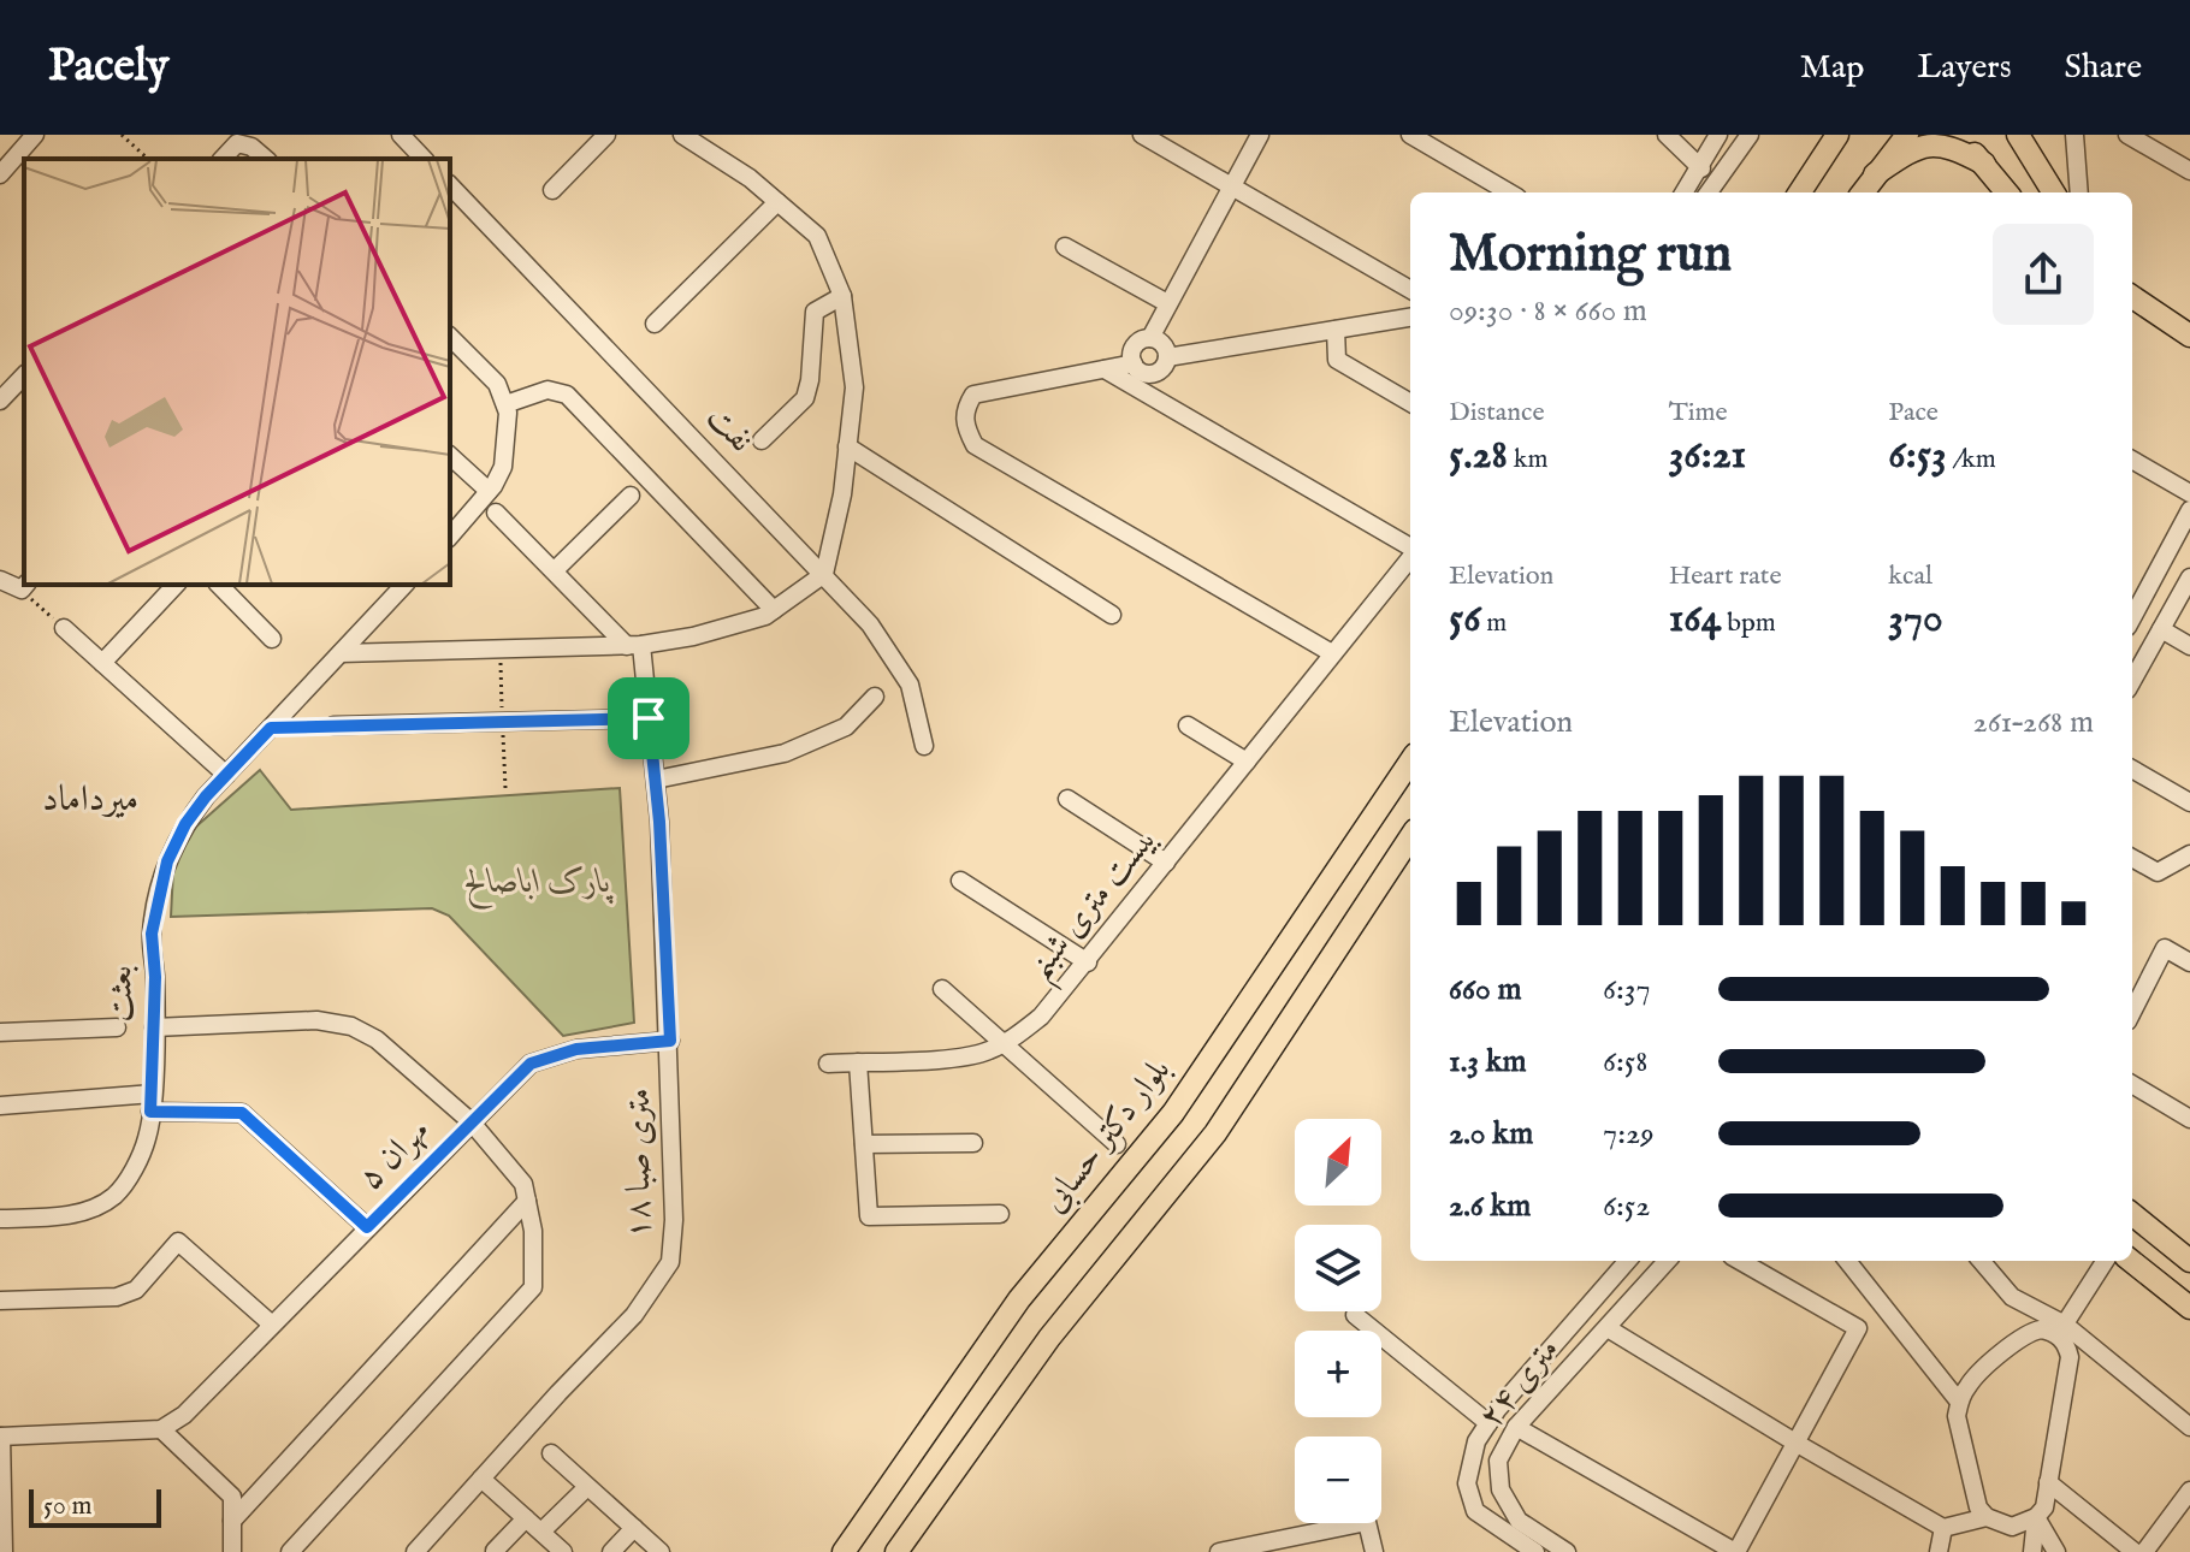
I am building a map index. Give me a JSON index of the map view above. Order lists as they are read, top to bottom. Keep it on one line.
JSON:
{"streets":{"main road":["بلوار دکتر حسابی"],"street":["نفت","بیست متری شبنم","بعثت","مهران ۵","متری صبا ۱۸","۲۴ متری"]},"crossings":[["مهران ۵","متری صبا ۱۸"]],"districts":["میرداماد"],"parks":["پارک اباصالح"],"scale_bar":"50 m","north":"top right","page":{"header":"Pacely","nav":["Map","Layers","Share"],"heading":["Morning run","09:30 · 8 × 660 m"],"stats":[["Distance","5.28 km"],["Time","36:21"],["Pace","6:53 /km"],["Elevation","56 m"],["Heart rate","164 bpm"],["kcal","370"]],"chart":["Elevation","261–268 m"],"list":[{"name":"660 m","note":"6:37"},{"name":"1.3 km","note":"6:58"},{"name":"2.0 km","note":"7:29"},{"name":"2.6 km","note":"6:52"}],"map_buttons":["+","−"],"scale":"50 m"}}
